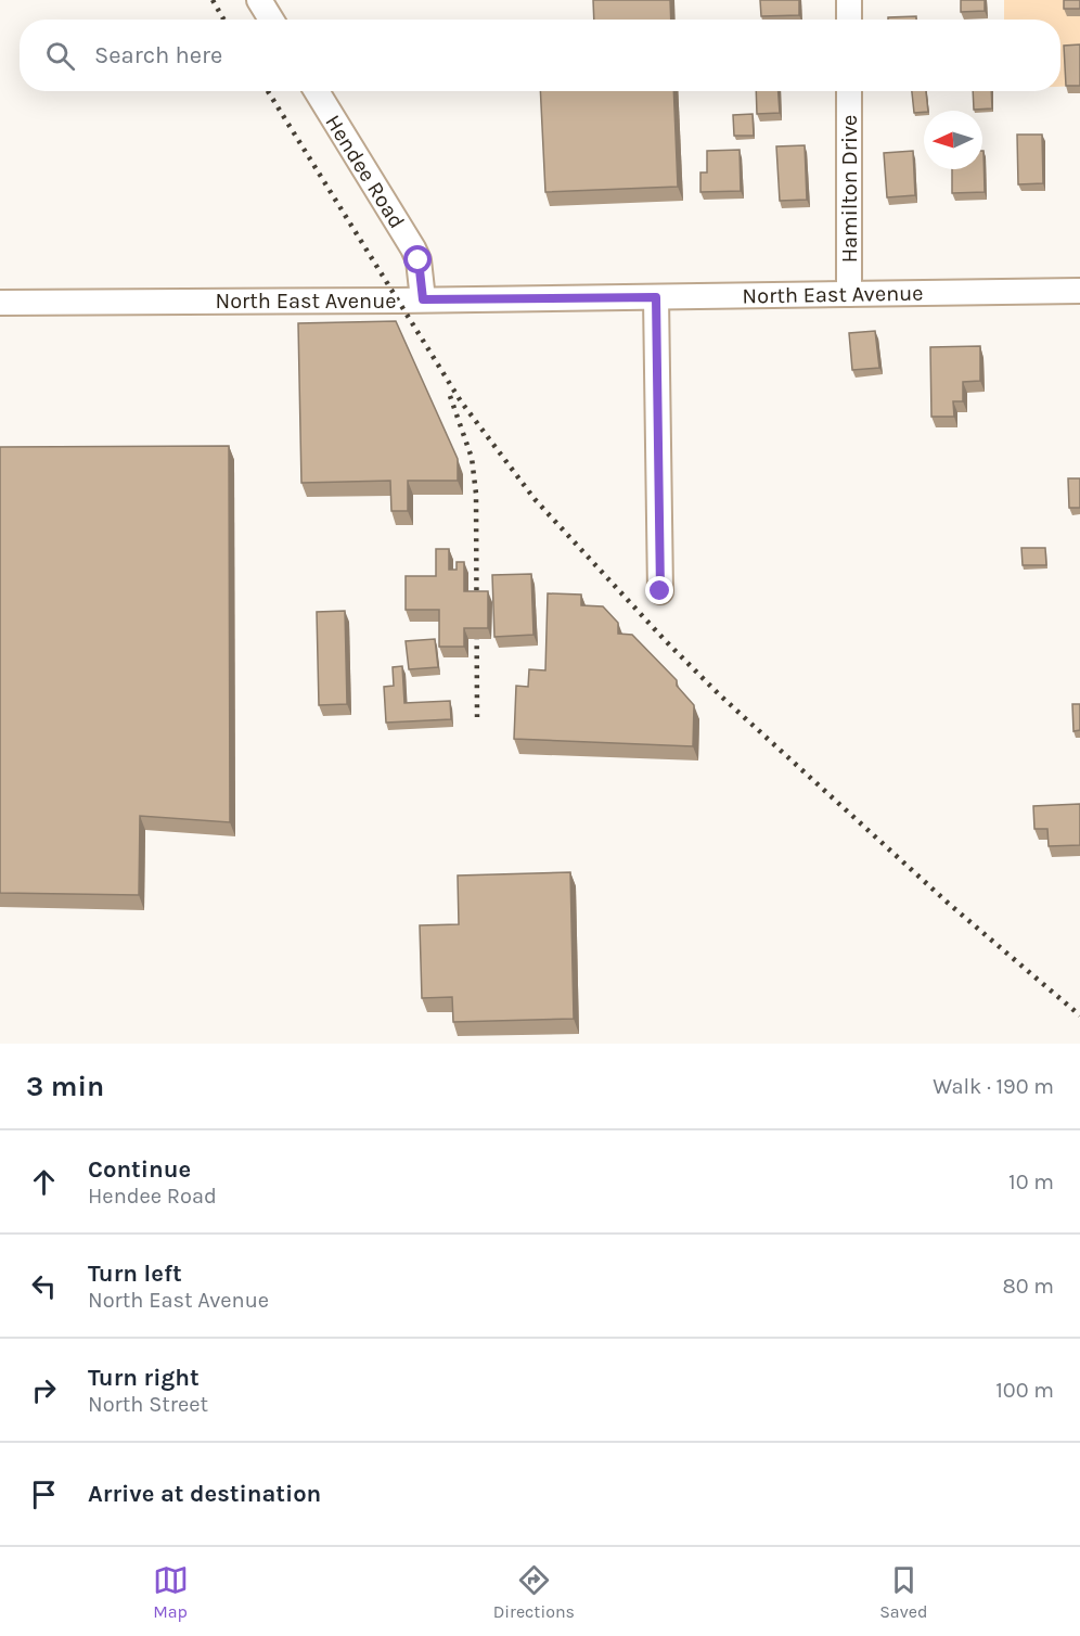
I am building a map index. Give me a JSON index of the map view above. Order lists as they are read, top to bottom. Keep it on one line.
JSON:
{"streets":{"street":["Hendee Road","Hamilton Drive","North East Avenue"]},"crossings":[["Hendee Road","North East Avenue"],["Hamilton Drive","North East Avenue"]],"north":"left","page":{"search":"Search here","heading":["3 min","Walk · 190 m"],"list":[["Continue","Hendee Road","10 m"],["Turn left","North East Avenue","80 m"],["Turn right","North Street","100 m"],"Arrive at destination"],"nav":["Map","Directions","Saved"]}}
